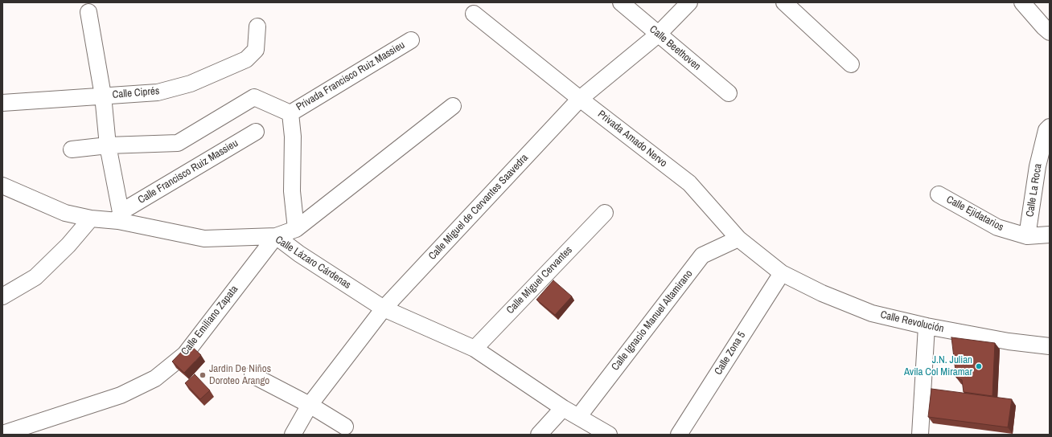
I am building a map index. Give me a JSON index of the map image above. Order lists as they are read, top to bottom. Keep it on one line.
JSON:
{"streets":{"street":["Calle Beethoven","Privada Francisco Ruiz Massieu","Calle Ciprés","Privada Amado Nervo","Calle Francisco Ruiz Massieu","Calle La Roca","Calle Miguel de Cervantes Saavedra","Calle Ejidatarios","Calle Lázaro Cárdenas","Calle Miguel Cervantes","Calle Emiliano Zapata","Calle Ignacio Manuel Altamirano","Calle Revolución","Calle Zona 5"]},"crossings":[["Calle Beethoven","Calle Miguel de Cervantes Saavedra"],["Privada Amado Nervo","Calle Miguel de Cervantes Saavedra"],["Privada Amado Nervo","Calle Ignacio Manuel Altamirano"],["Privada Amado Nervo","Calle Revolución"],["Privada Amado Nervo","Calle Zona 5"],["Calle Francisco Ruiz Massieu","Calle Lázaro Cárdenas"],["Calle La Roca","Calle Ejidatarios"],["Calle Miguel de Cervantes Saavedra","Calle Lázaro Cárdenas"],["Calle Lázaro Cárdenas","Calle Miguel Cervantes"],["Calle Lázaro Cárdenas","Calle Emiliano Zapata"],["Calle Lázaro Cárdenas","Calle Ignacio Manuel Altamirano"],["Calle Revolución","Calle Zona 5"]],"places":["J.N. Julian Avila Col Miramar","Jardin De Niños Doroteo Arango"]}
